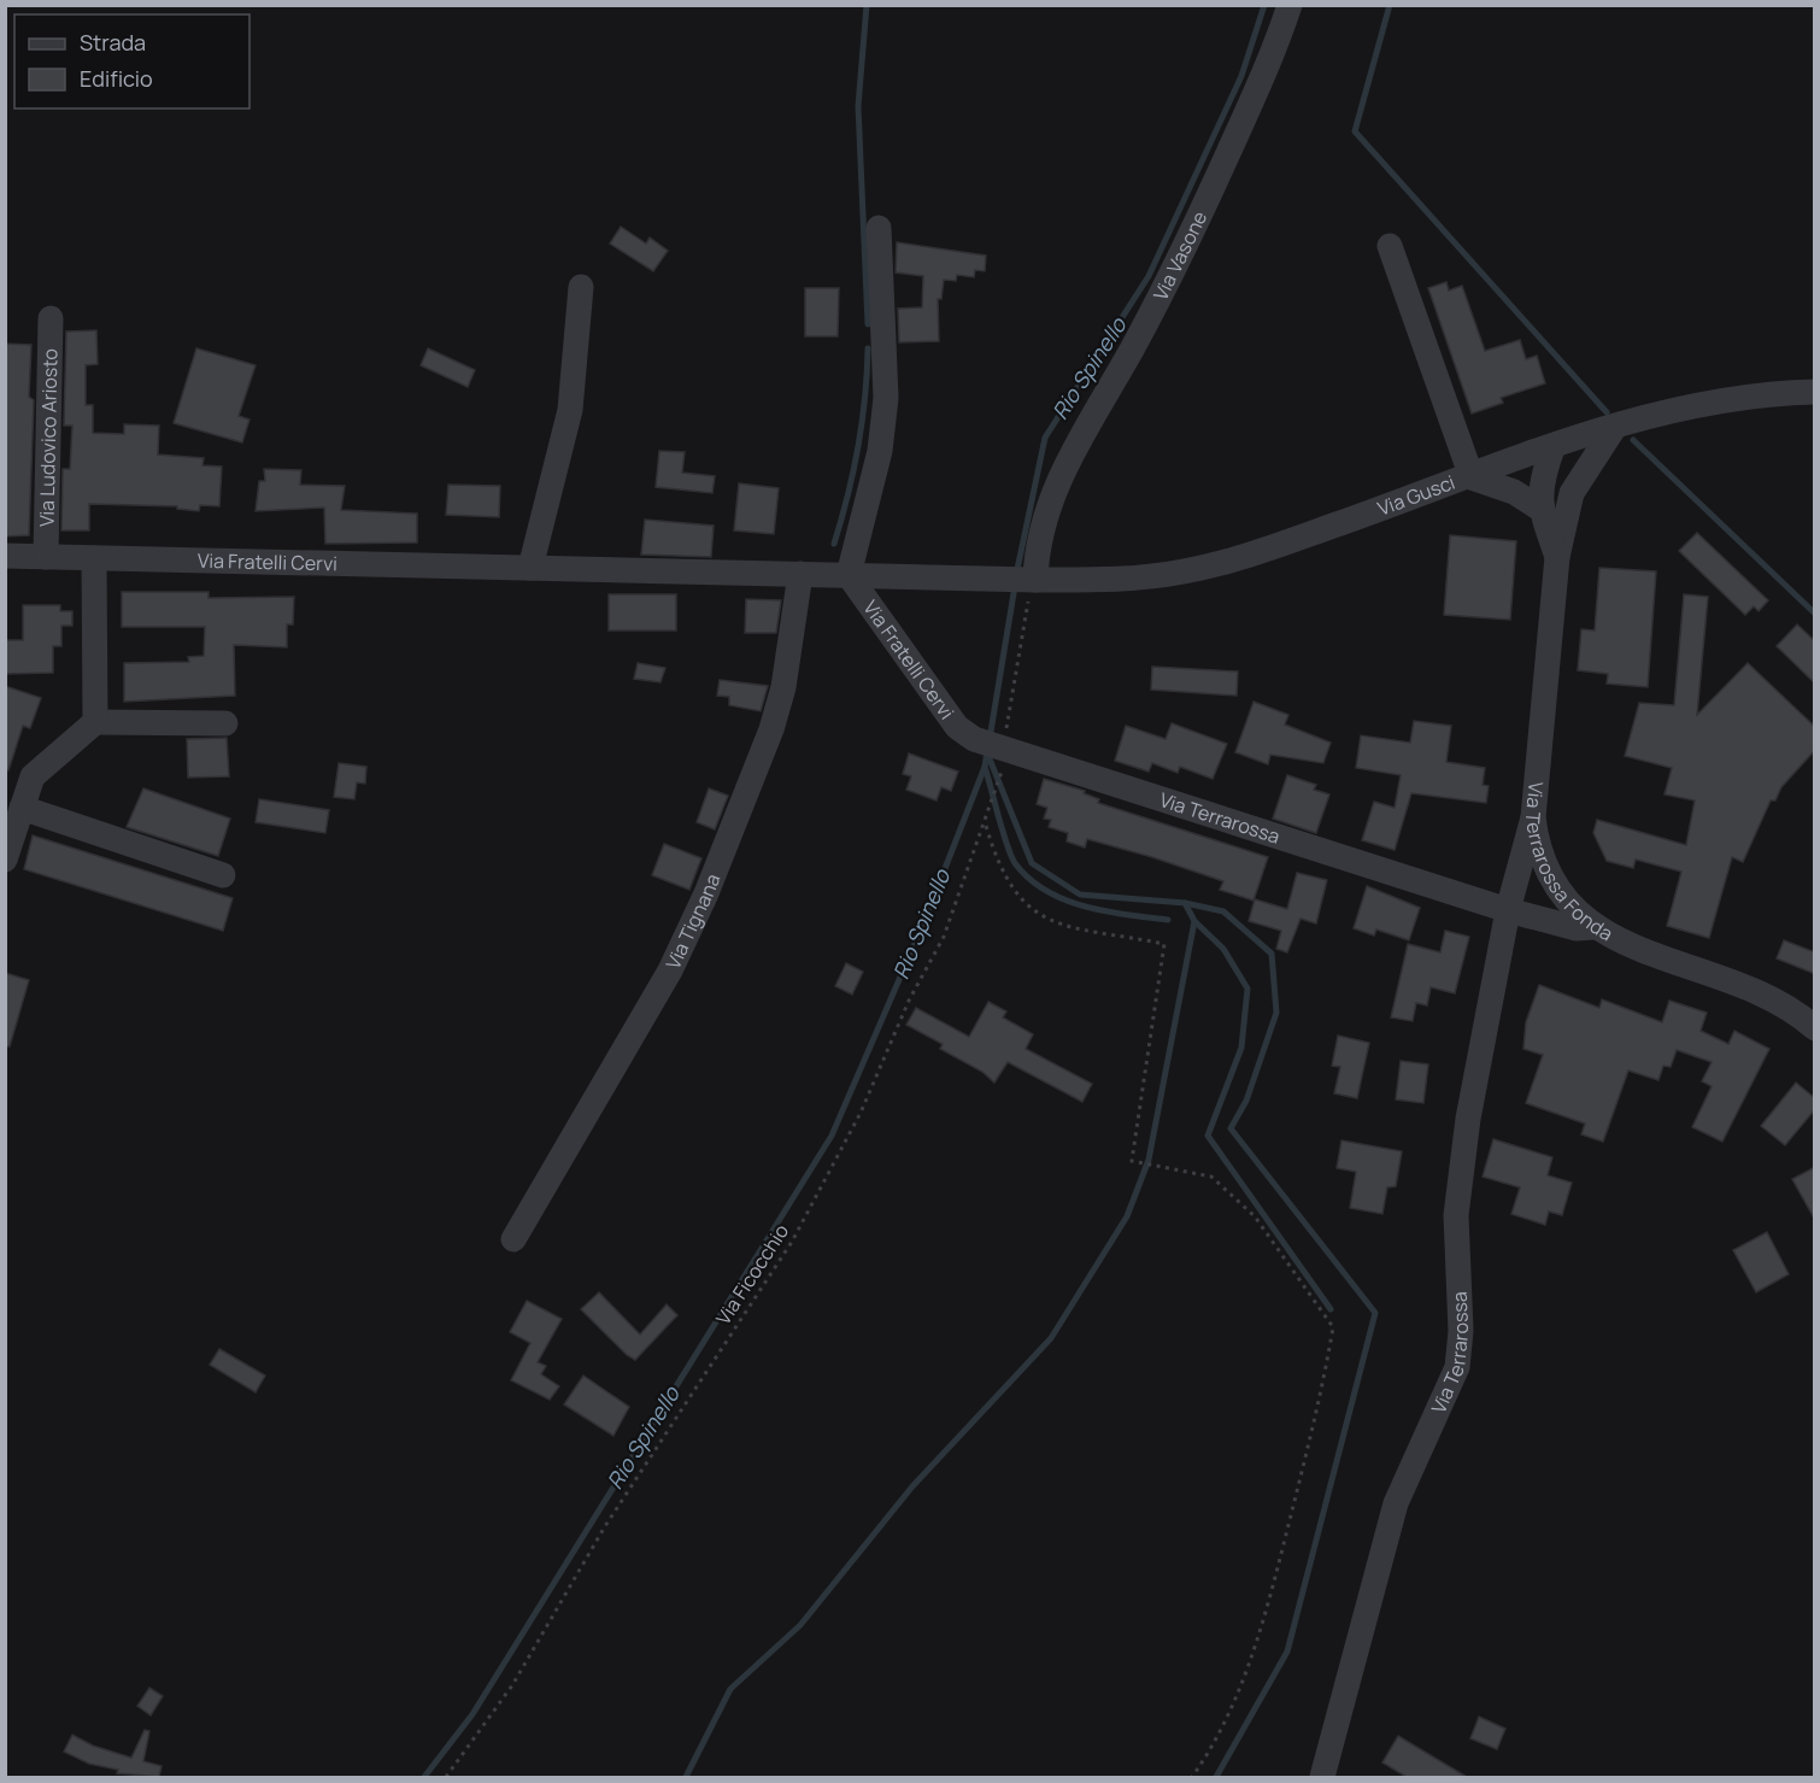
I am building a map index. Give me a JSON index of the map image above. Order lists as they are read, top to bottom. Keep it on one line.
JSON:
{"streets":{"street":["Via Vasone","Via Ludovico Ariosto","Via Gusci","Via Fratelli Cervi","Via Terrarossa","Via Terrarossa Fonda","Via Tignana"],"path":["Via Ficocchio"]},"crossings":[["Via Vasone","Via Gusci"],["Via Vasone","Via Fratelli Cervi"],["Via Vasone","Via Ficocchio"],["Via Ludovico Ariosto","Via Fratelli Cervi"],["Via Gusci","Via Fratelli Cervi"],["Via Gusci","Via Ficocchio"],["Via Fratelli Cervi","Via Terrarossa"],["Via Fratelli Cervi","Via Tignana"],["Via Fratelli Cervi","Via Ficocchio"],["Via Terrarossa","Via Terrarossa Fonda"],["Via Terrarossa","Via Ficocchio"]],"water":["Rio Spinello"],"legend":["Strada","Edificio"]}
